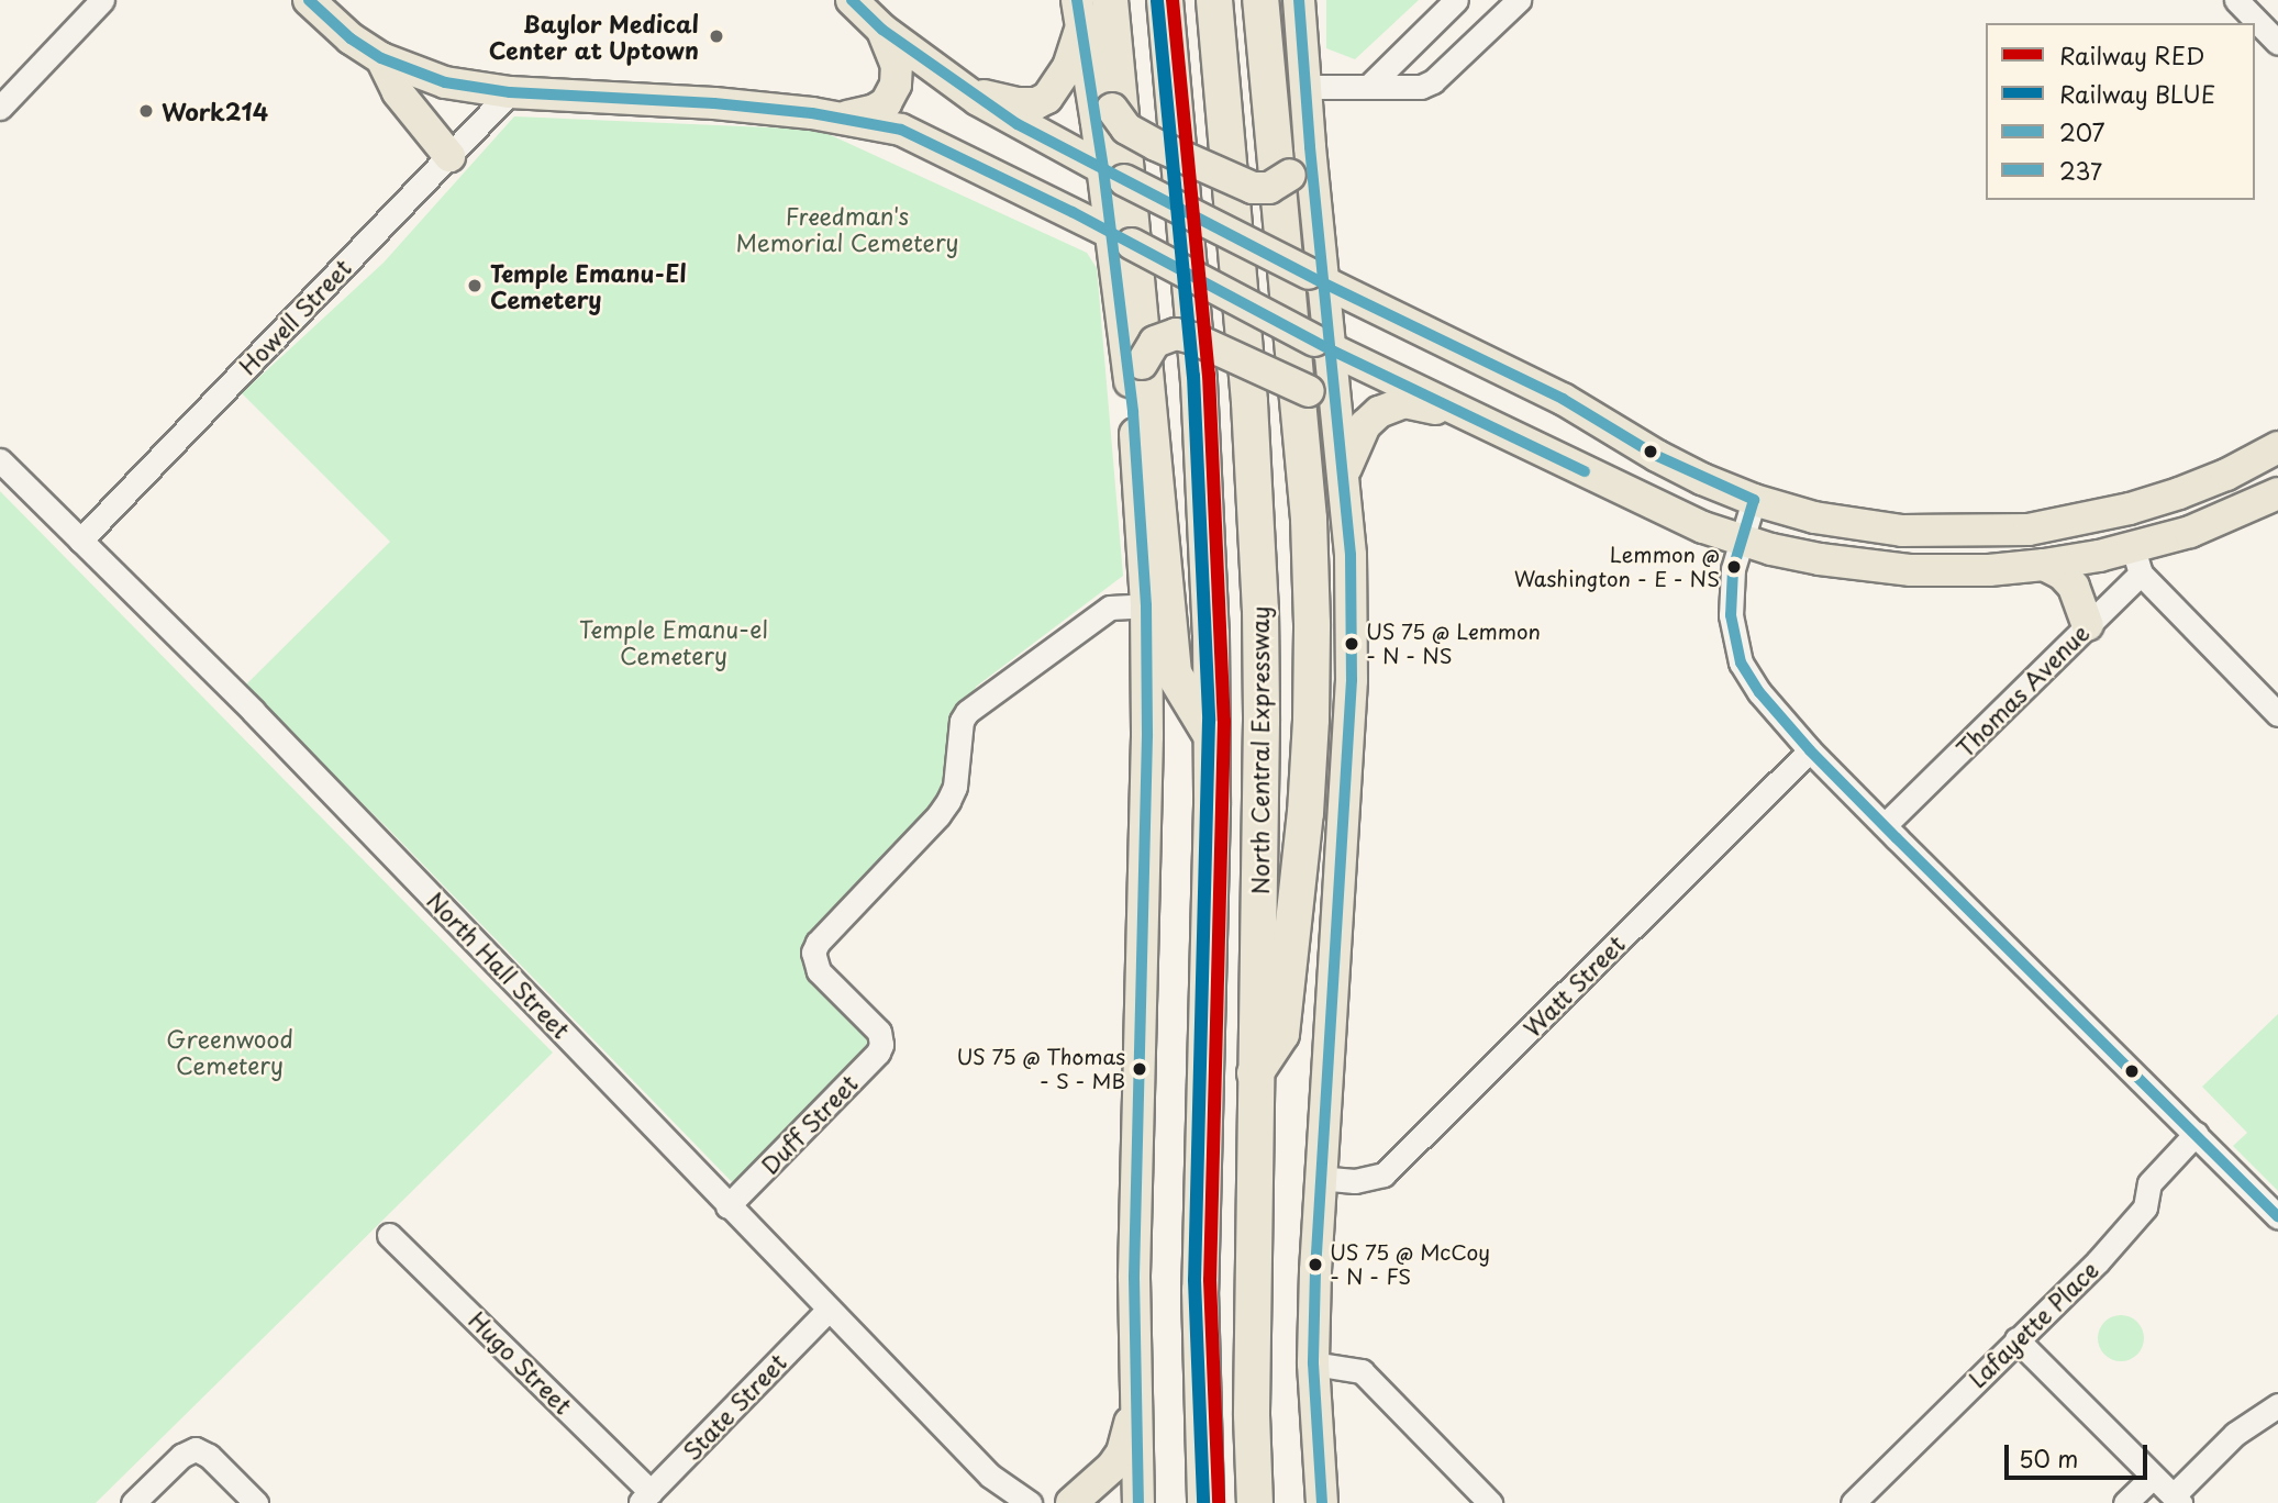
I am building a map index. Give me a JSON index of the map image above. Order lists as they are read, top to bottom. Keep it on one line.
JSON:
{"streets":{"highway":["North Central Expressway"],"street":["Howell Street","Thomas Avenue","North Hall Street","Watt Street","Duff Street","Lafayette Place","Hugo Street","State Street"]},"crossings":[["Howell Street","North Hall Street"],["North Hall Street","Duff Street"],["North Hall Street","State Street"],["Hugo Street","State Street"]],"parks":["Freedman's Memorial Cemetery","Temple Emanu-el Cemetery","Greenwood Cemetery"],"places":["Baylor Medical Center at Uptown","Work214","Temple Emanu-El Cemetery","Lemmon @ Washington - E - NS","US 75 @ Lemmon - N - NS","US 75 @ Thomas - S - MB","US 75 @ McCoy - N - FS"],"lines":["rail line RED","transit line 207","transit line 237","rail line BLUE"],"legend":["Railway RED","Railway BLUE","207","237"],"scale_bar":"50 m"}
